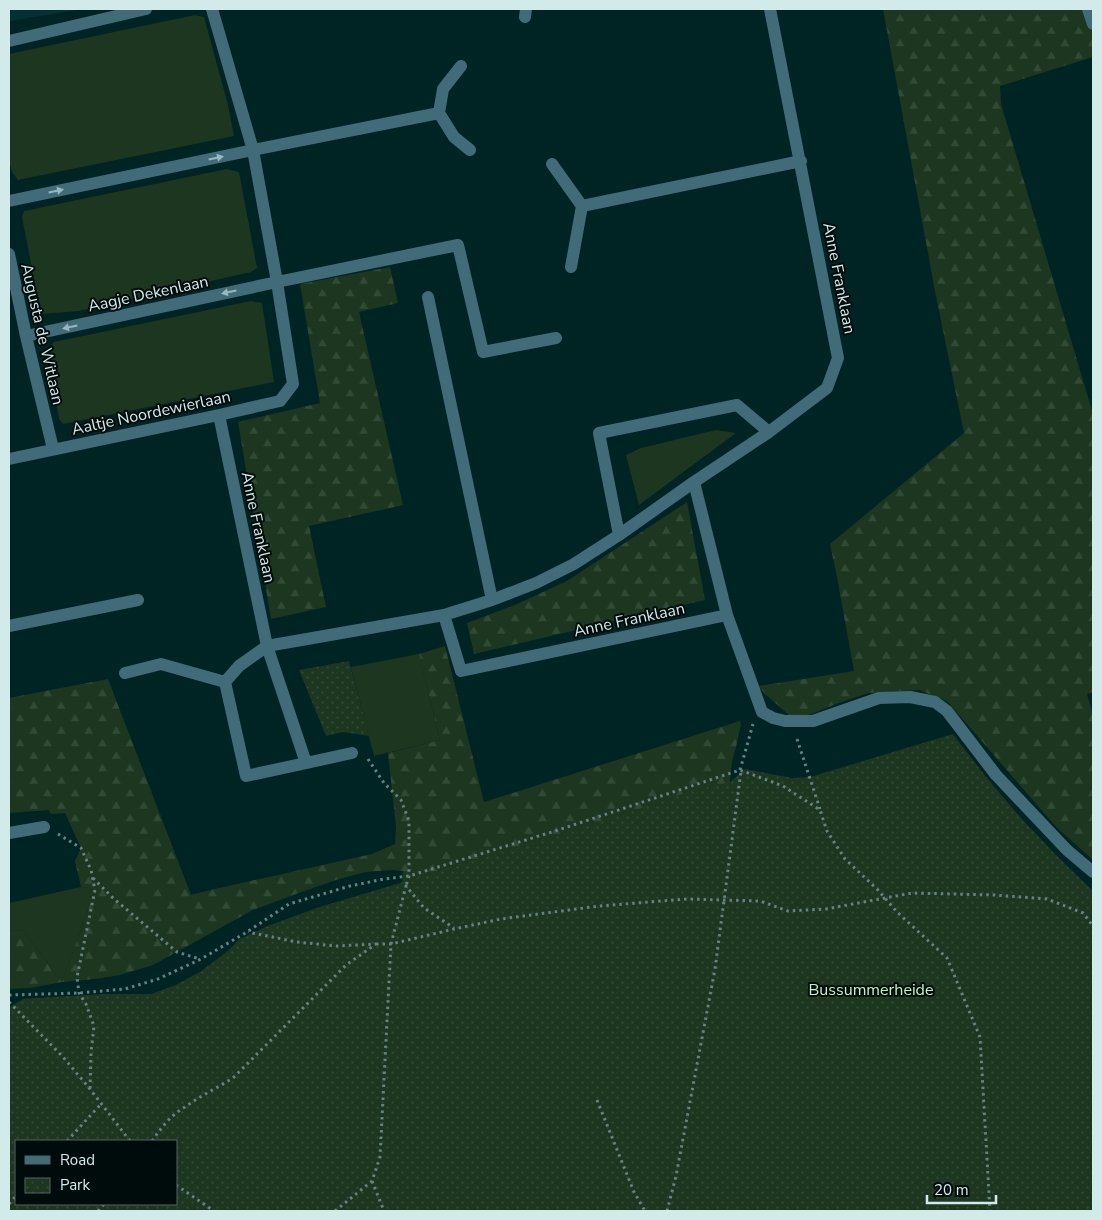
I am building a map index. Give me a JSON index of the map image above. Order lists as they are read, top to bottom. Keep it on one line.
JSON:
{"streets":{"street":["Anne Franklaan","Aagje Dekenlaan","Augusta de Witlaan","Aaltje Noordewierlaan"]},"crossings":[["Anne Franklaan","Aaltje Noordewierlaan"],["Aagje Dekenlaan","Augusta de Witlaan"],["Aagje Dekenlaan","Aaltje Noordewierlaan"],["Augusta de Witlaan","Aaltje Noordewierlaan"]],"one_way":["Aagje Dekenlaan"],"parks":["Bussummerheide"],"legend":["Road","Park"],"scale_bar":"20 m"}
